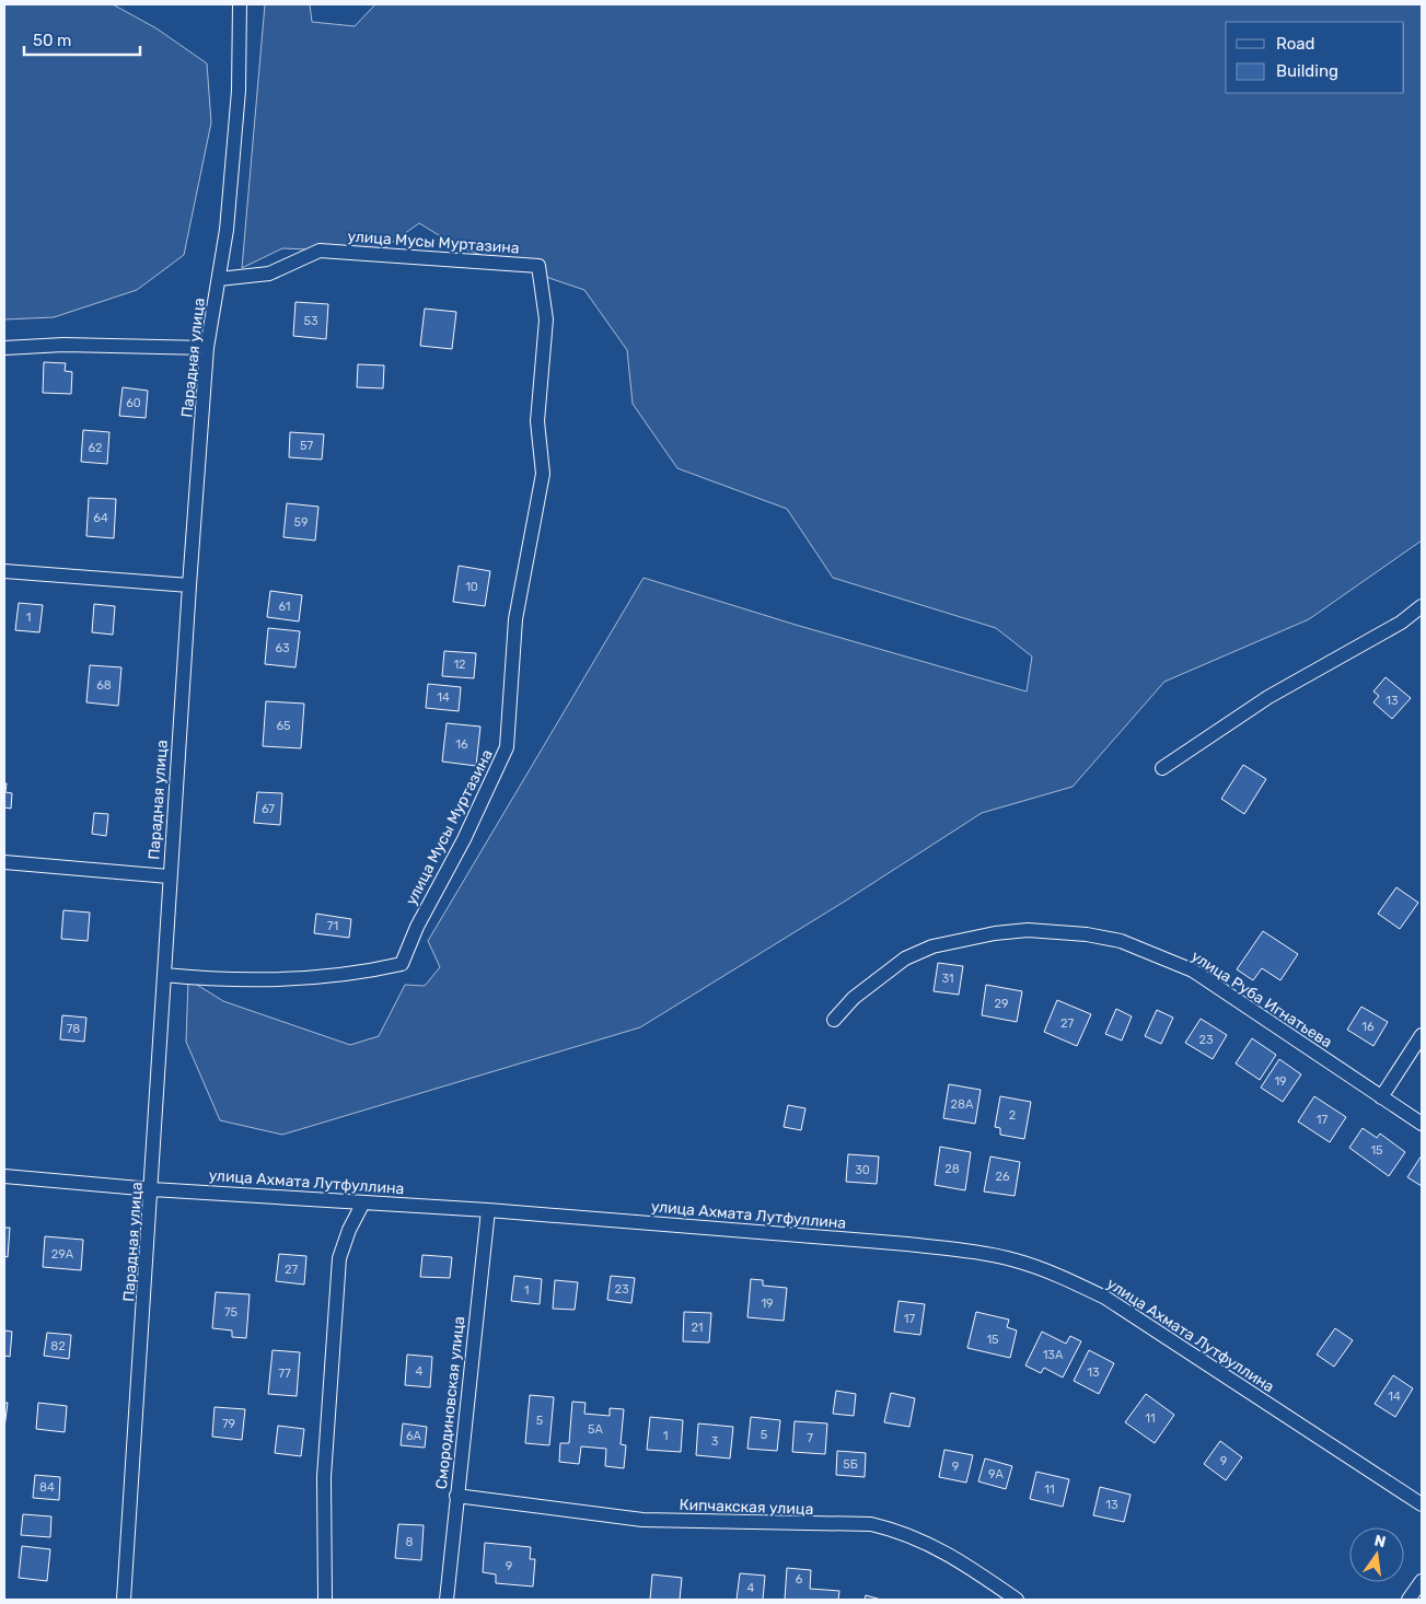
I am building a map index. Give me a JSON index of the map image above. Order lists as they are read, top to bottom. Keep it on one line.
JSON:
{"streets":{"street":["улица Мусы Муртазина","Парадная улица","улица Руба Игнатьева","улица Ахмата Лутфуллина","Смородиновская улица","Кипчакская улица"]},"crossings":[["улица Мусы Муртазина","Парадная улица"],["Парадная улица","улица Ахмата Лутфуллина"],["улица Ахмата Лутфуллина","Смородиновская улица"],["Смородиновская улица","Кипчакская улица"]],"house_numbers":["53","60","57","62","64","59","10","61","1","63","12","68","14","13","65","16","67","71","31","29","27","16","78","23","19","28А","2","17","15","28","30","26","29А","27","23","1","19","75","17","21","15","82","13А","4","13","77","14","11","5","79","5А","5","6А","1","7","3","9","5Б","9","9А","84","11","13","8","9","6","4"],"legend":["Road","Building"],"scale_bar":"50 m","north":"top"}
